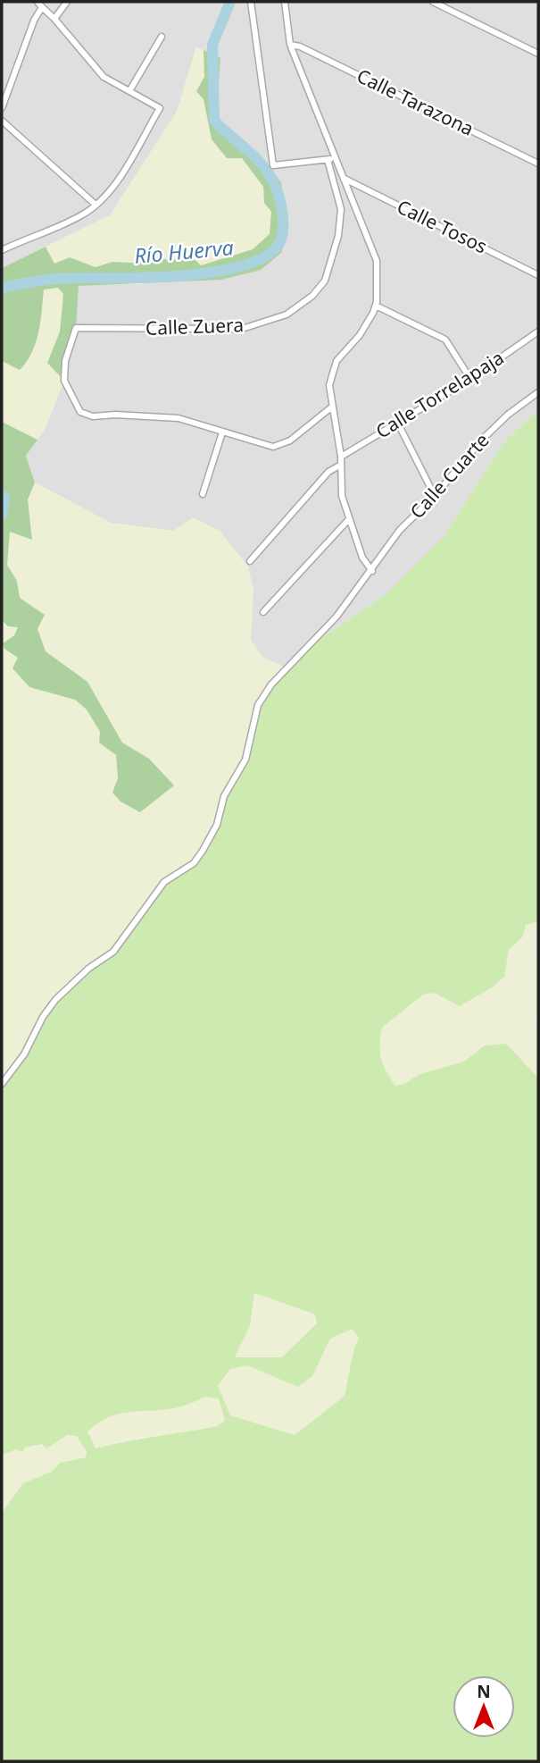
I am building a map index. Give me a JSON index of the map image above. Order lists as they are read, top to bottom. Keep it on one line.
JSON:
{"streets":{"street":["Calle Tarazona","Calle Tosos","Calle Zuera","Calle Torrelapaja","Calle Cuarte"]},"water":["Río Huerva"],"north":"top"}
